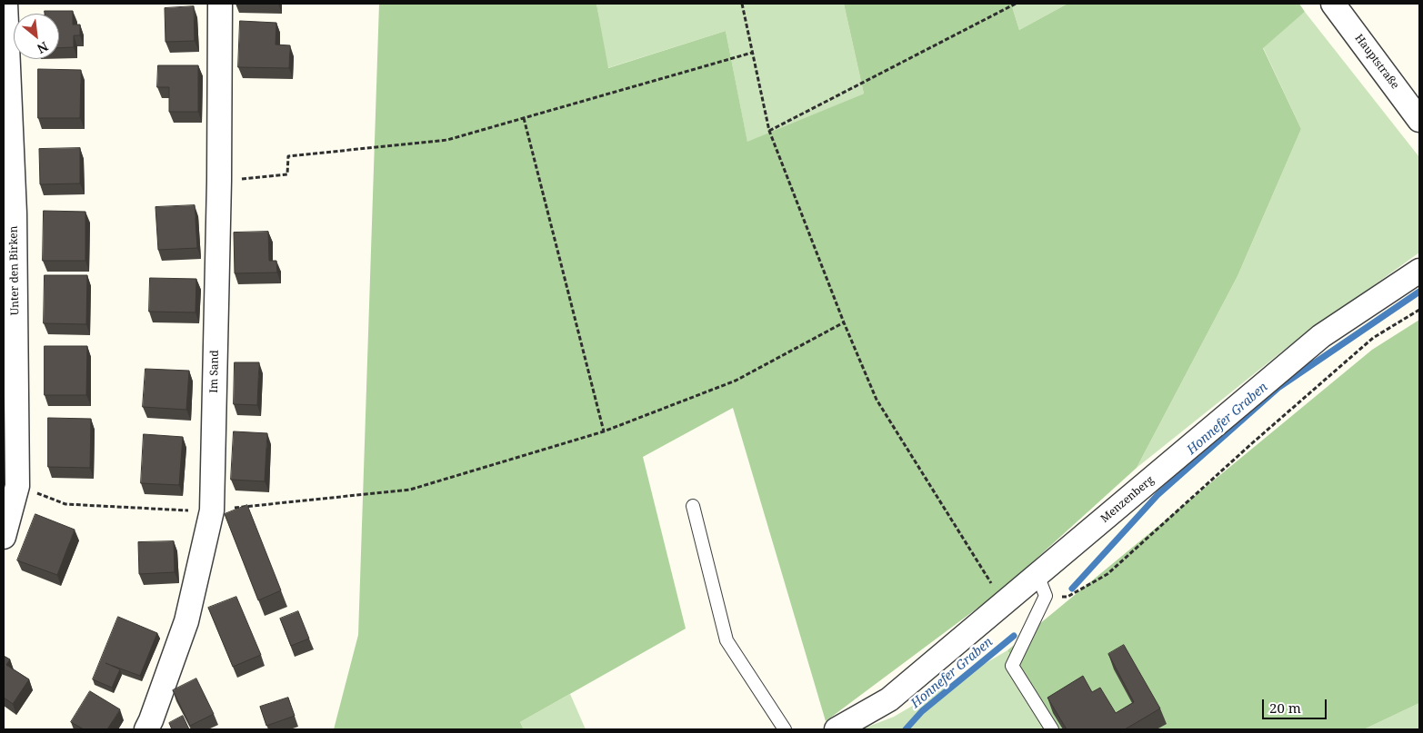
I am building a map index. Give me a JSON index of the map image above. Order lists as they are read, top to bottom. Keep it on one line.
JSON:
{"streets":{"street":["Hauptstraße","Unter den Birken","Im Sand","Menzenberg"]},"water":["Honnefer Graben"],"scale_bar":"20 m","north":"bottom right"}
